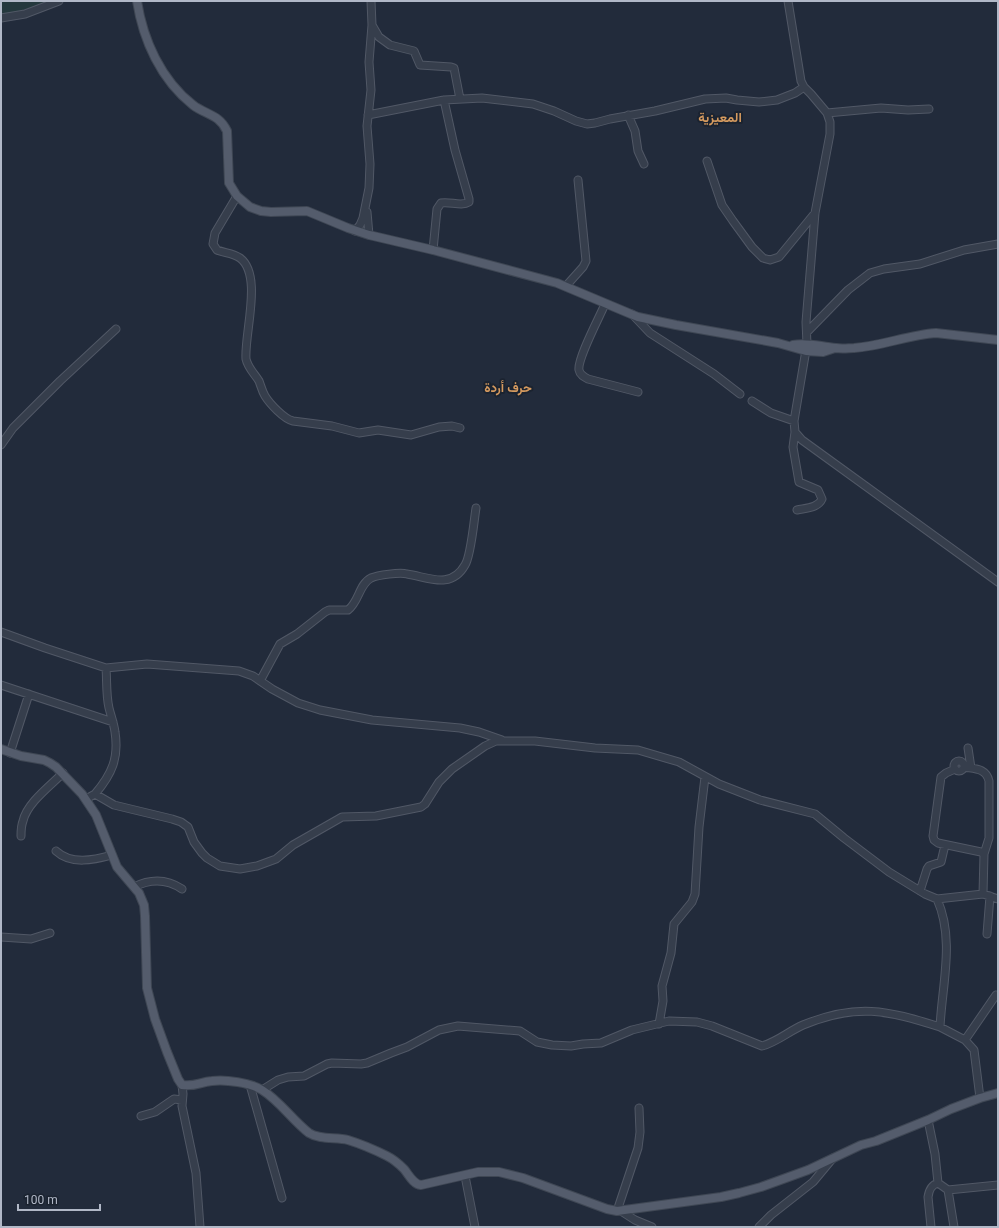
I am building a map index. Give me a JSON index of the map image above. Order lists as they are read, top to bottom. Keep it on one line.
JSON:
{"districts":["المعيزية","حرف أردة"],"scale_bar":"100 m"}
